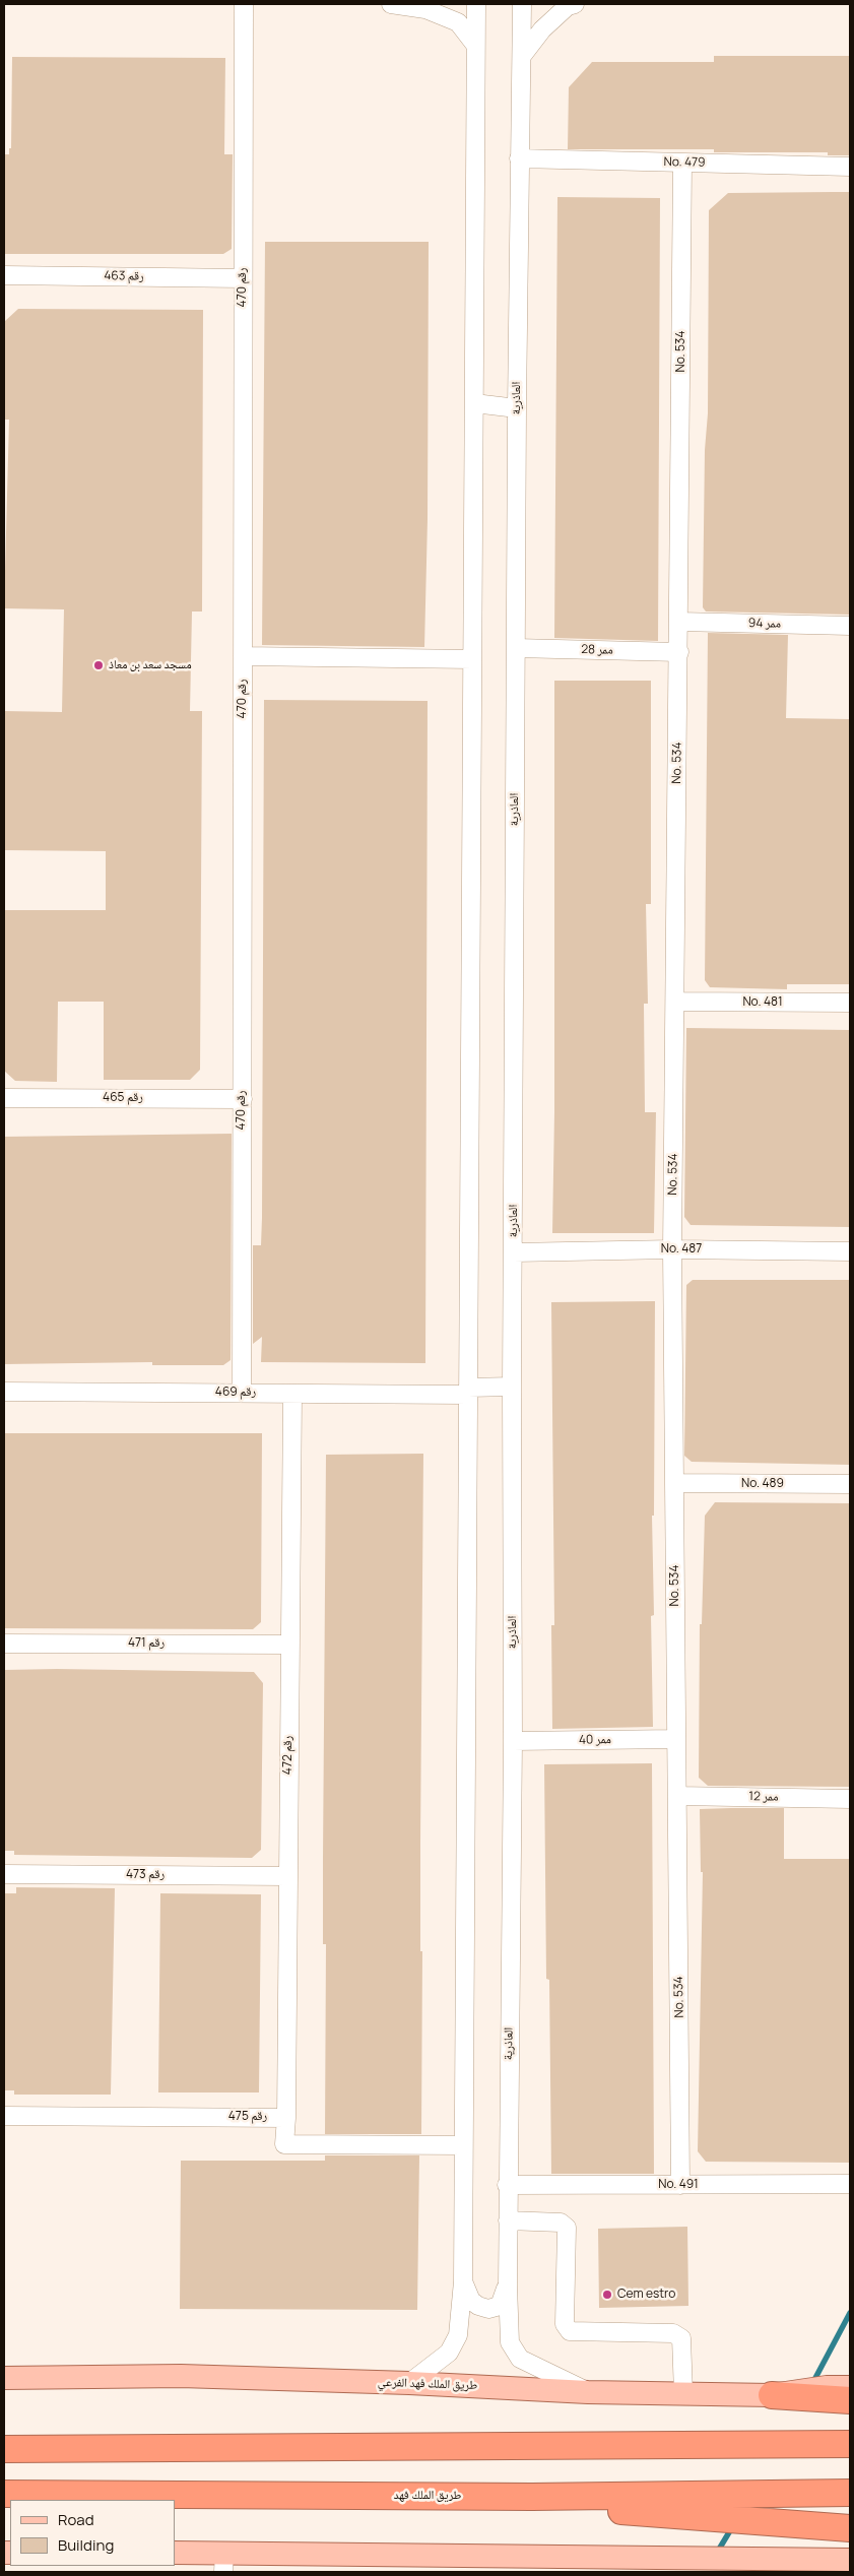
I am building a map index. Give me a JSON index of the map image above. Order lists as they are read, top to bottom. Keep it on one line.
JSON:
{"streets":{"highway":["طريق الملك فهد"],"main road":["طريق الملك فهد الفرعي"],"street":["No. 479","رقم 463","رقم 470","No. 534","العاذرية","ممر 94","ممر 28","No. 481","رقم 465","No. 487","رقم 469","No. 489","رقم 471","ممر 40","رقم 472","ممر 12","رقم 473","رقم 475","No. 491"]},"crossings":[["No. 479","No. 534"],["No. 479","العاذرية"],["رقم 463","رقم 470"],["رقم 470","رقم 465"],["رقم 470","رقم 469"],["No. 534","ممر 94"],["No. 534","ممر 28"],["No. 534","No. 481"],["No. 534","No. 487"],["No. 534","No. 489"],["No. 534","ممر 40"],["No. 534","ممر 12"],["No. 534","No. 491"],["العاذرية","ممر 28"],["العاذرية","No. 487"],["العاذرية","رقم 469"],["العاذرية","ممر 40"],["العاذرية","No. 491"],["العاذرية","طريق الملك فهد الفرعي"],["رقم 469","رقم 472"],["رقم 471","رقم 472"],["رقم 472","رقم 473"],["رقم 472","رقم 475"]],"places":["مسجد سعد بن معاذ","Cem estro"],"legend":["Road","Building"]}
